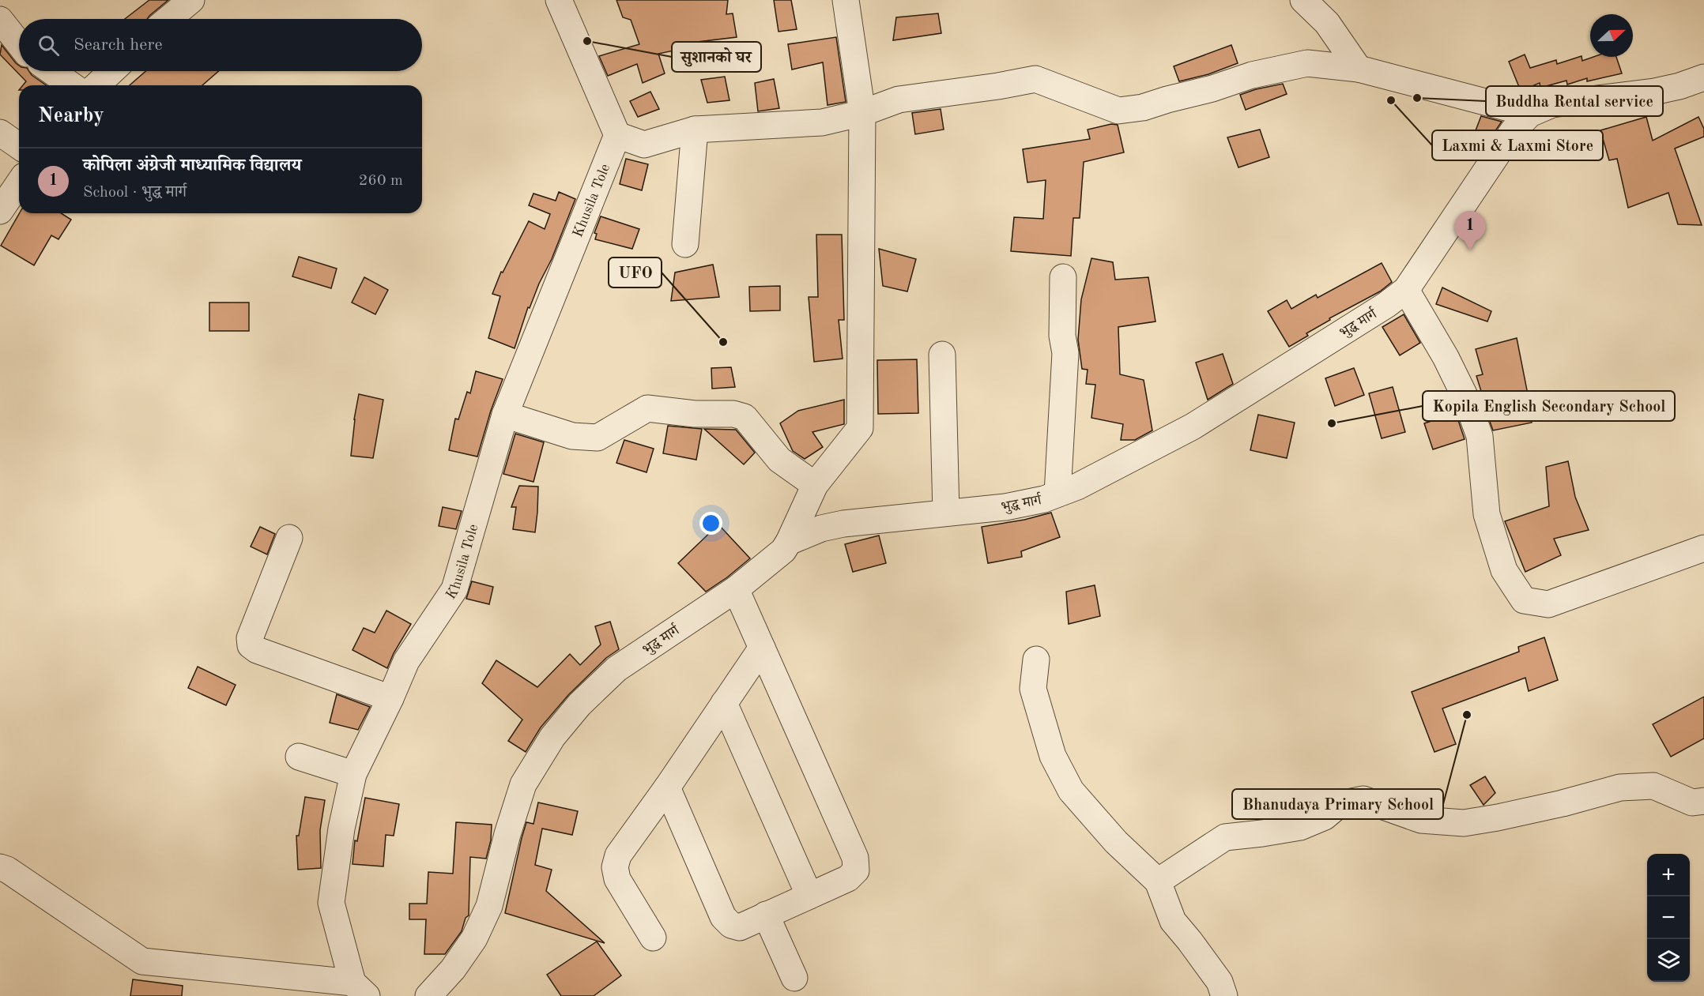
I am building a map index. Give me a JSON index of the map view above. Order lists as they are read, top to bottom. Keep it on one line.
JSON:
{"streets":{"street":["Khusila Tole","भुद्ध मार्ग"]},"places":["सुशानको घर","Buddha Rental service","Laxmi & Laxmi Store","UFO","Kopila English Secondary School","Bhanudaya Primary School"],"north":"right","page":{"search":"Search here","heading":"Nearby","list":[{"mark":"1","name":"कोपिला अंग्रेजी माध्यामिक विद्यालय","note":"School · भुद्ध मार्ग","value":"260 m"}],"pins":"1","map_buttons":["+","−"]}}
